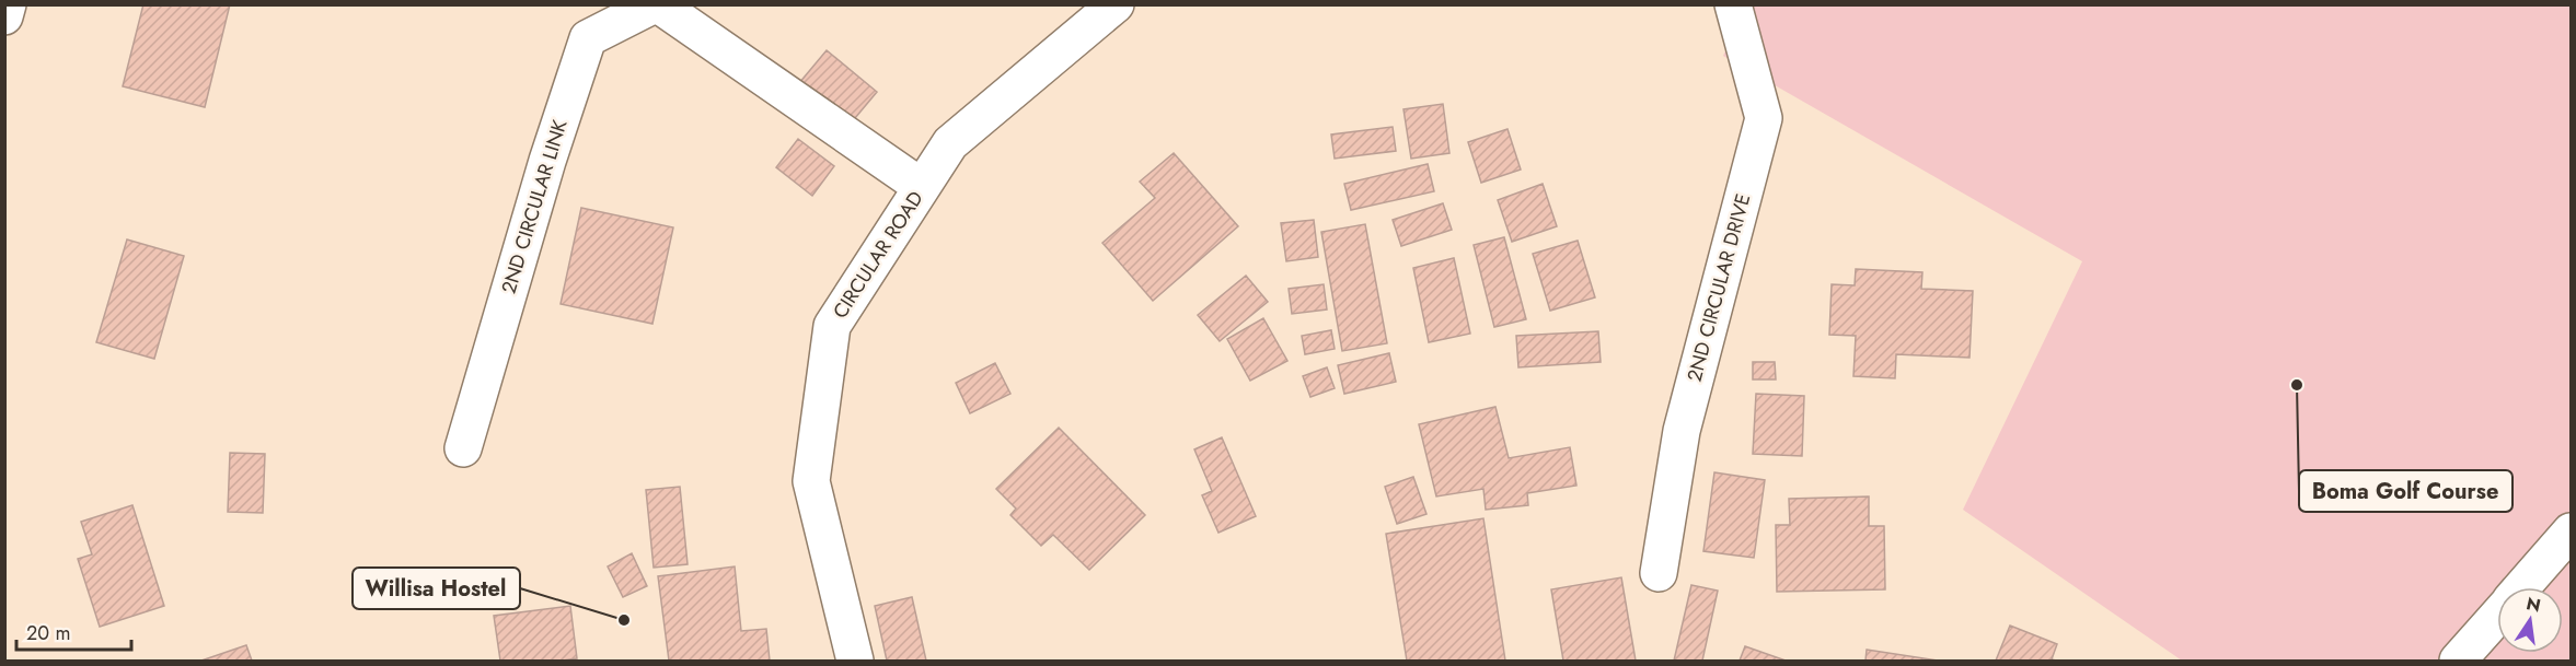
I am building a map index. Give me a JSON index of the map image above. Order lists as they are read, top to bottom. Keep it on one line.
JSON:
{"streets":{"street":["2ND CIRCULAR LINK","CIRCULAR ROAD","2ND CIRCULAR DRIVE"]},"crossings":[["2ND CIRCULAR LINK","CIRCULAR ROAD"]],"places":["Boma Golf Course","Willisa Hostel"],"scale_bar":"20 m","north":"top"}
